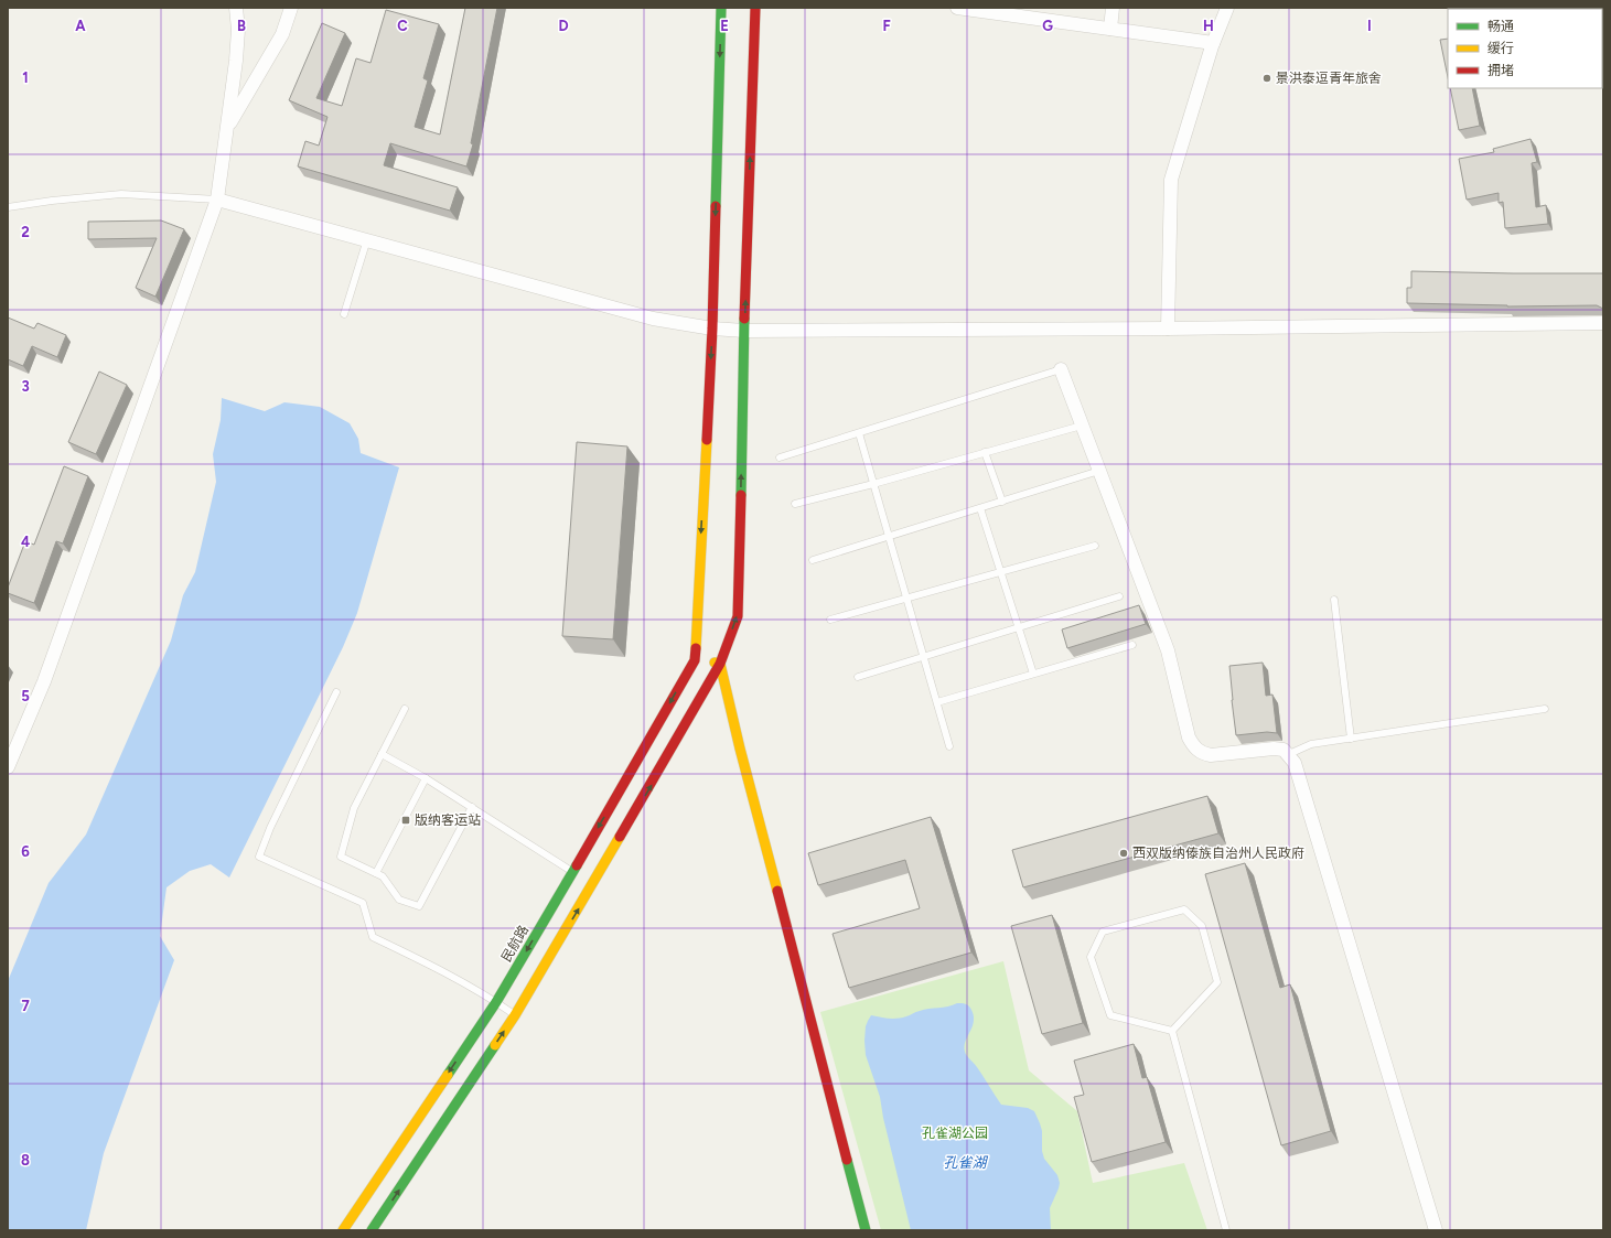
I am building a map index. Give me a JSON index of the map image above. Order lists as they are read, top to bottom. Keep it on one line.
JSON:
{"streets":{"main road":["民航路"]},"water":["孔雀湖"],"parks":["孔雀湖公园"],"places":{"other":["景洪泰逗青年旅舍","西双版纳傣族自治州人民政府"],"transit":["版纳客运站"]},"legend":["畅通","缓行","拥堵"],"grid":{"columns":["A","B","C","D","E","F","G","H","I"],"rows":["1","2","3","4","5","6","7","8"]}}
